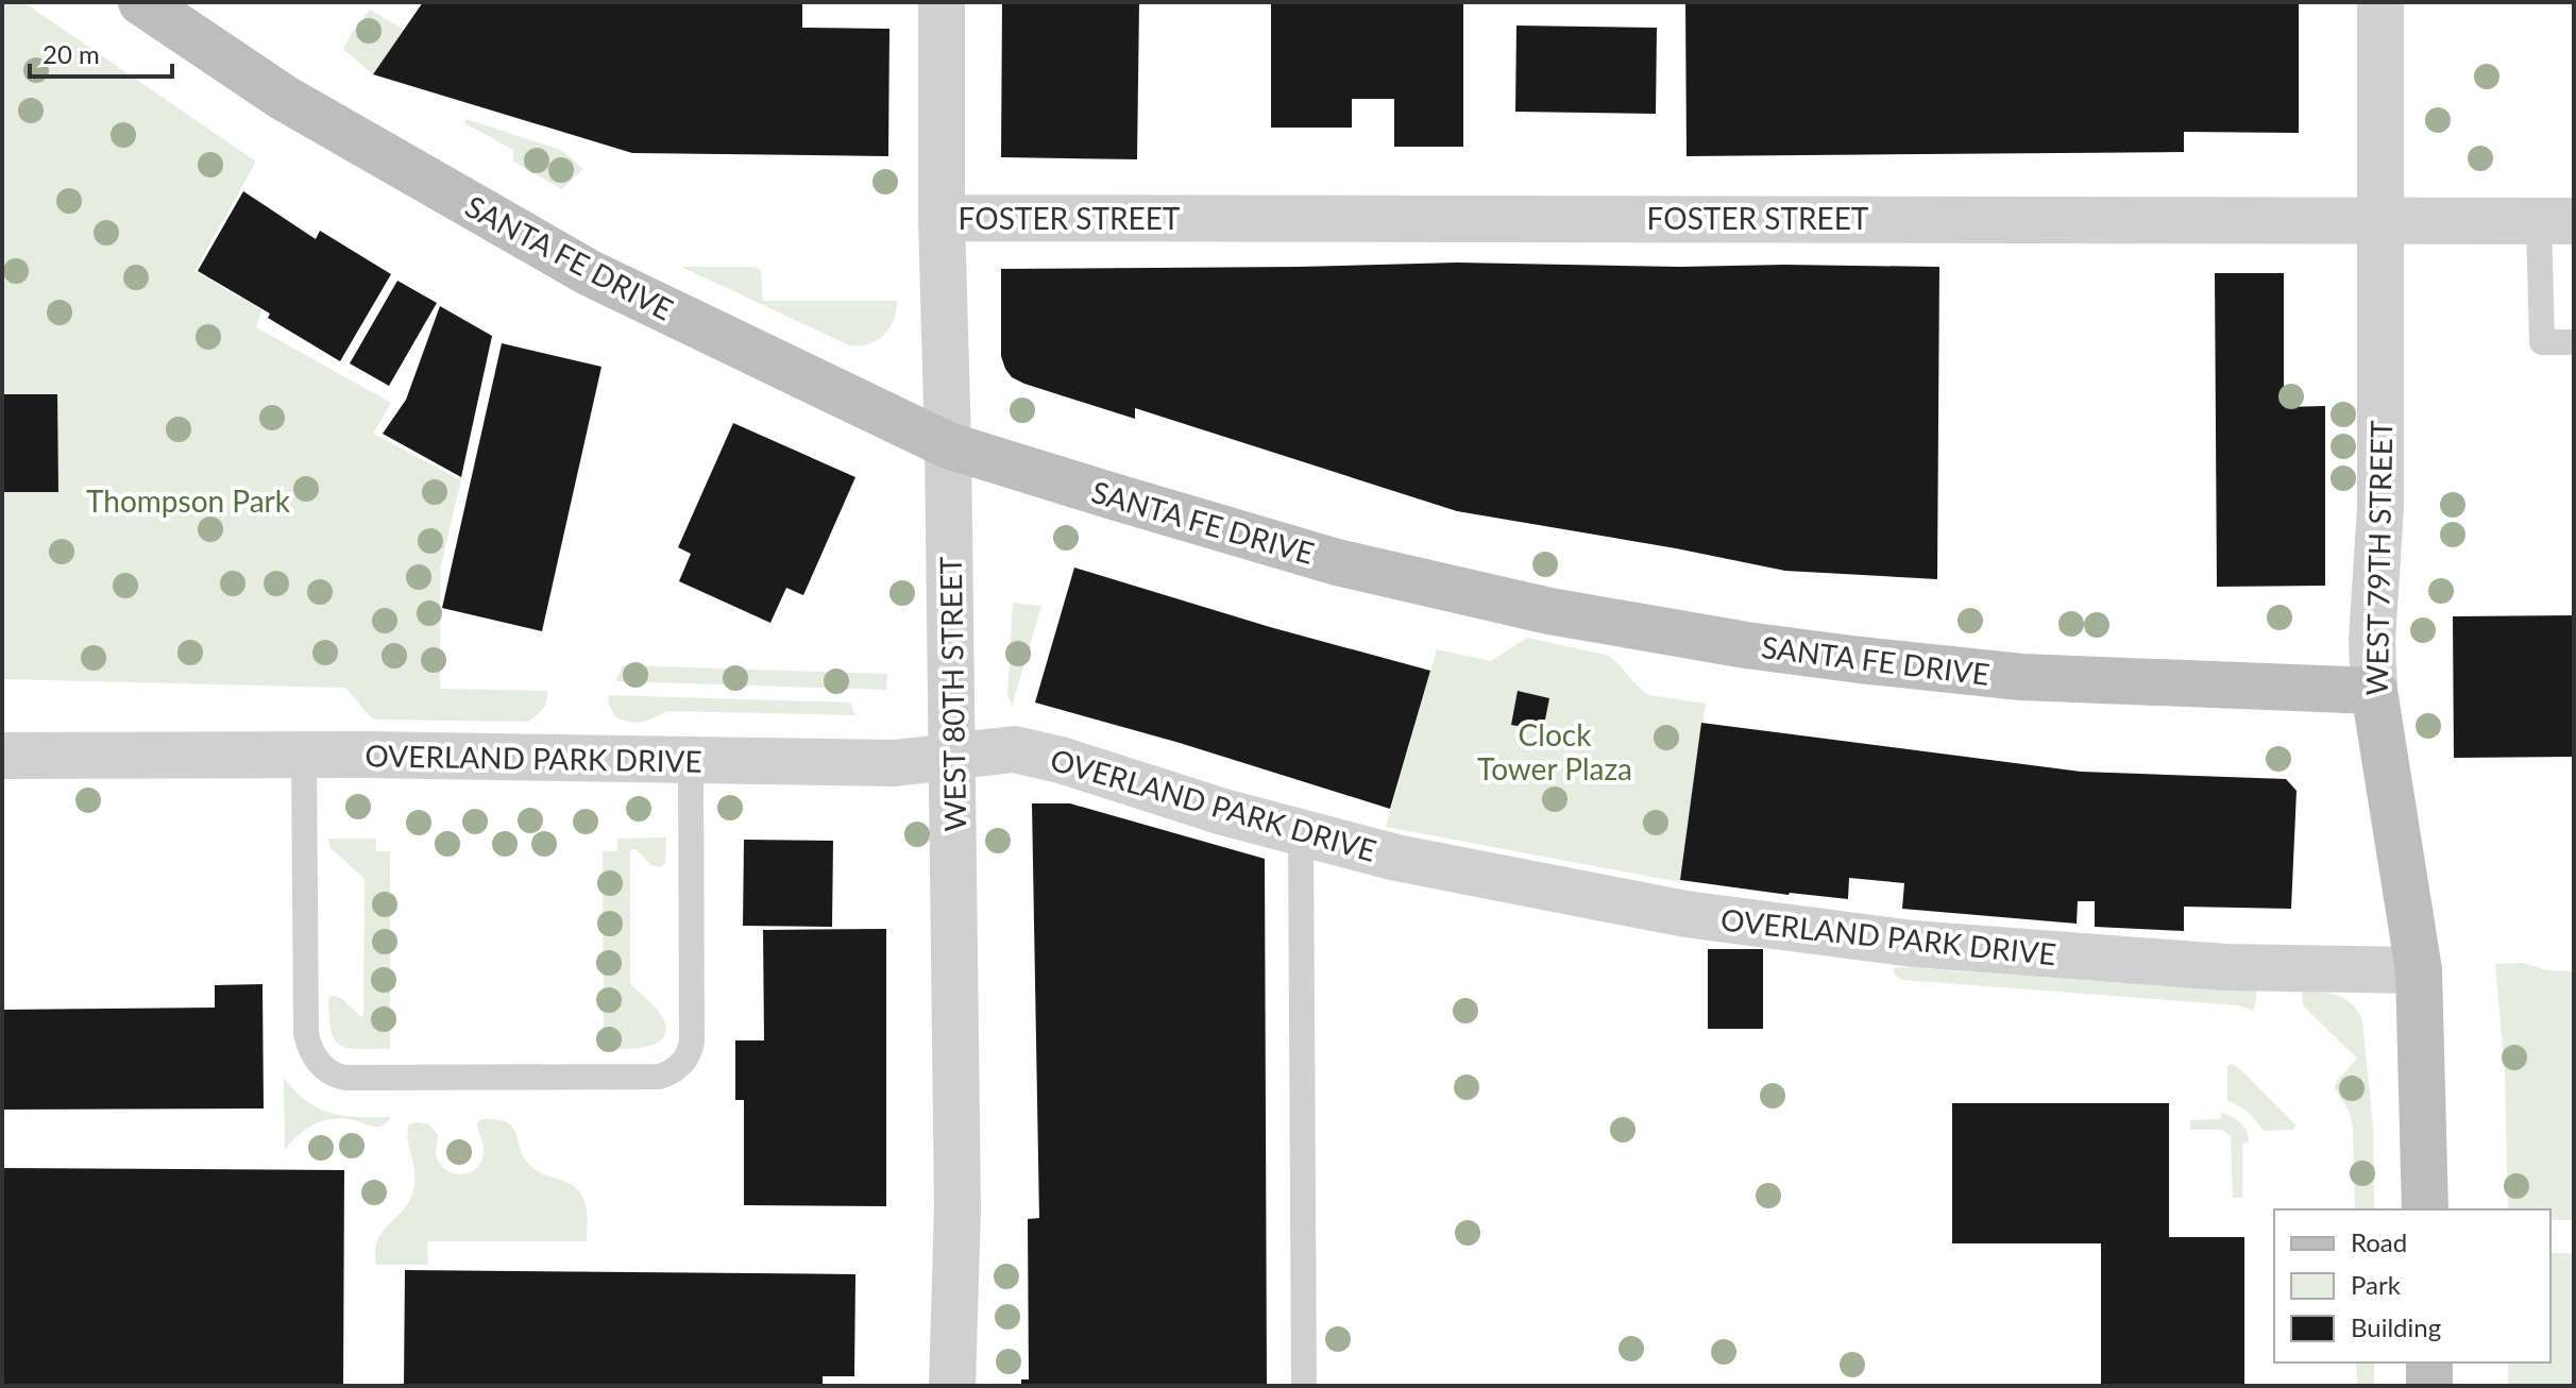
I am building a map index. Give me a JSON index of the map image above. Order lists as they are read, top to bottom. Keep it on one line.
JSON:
{"streets":{"main road":["SANTA FE DRIVE","WEST 79TH STREET"],"street":["FOSTER STREET","WEST 80TH STREET","OVERLAND PARK DRIVE"]},"crossings":[["FOSTER STREET","WEST 79TH STREET"],["FOSTER STREET","WEST 80TH STREET"],["SANTA FE DRIVE","WEST 79TH STREET"],["SANTA FE DRIVE","WEST 80TH STREET"],["WEST 79TH STREET","OVERLAND PARK DRIVE"],["WEST 80TH STREET","OVERLAND PARK DRIVE"]],"parks":["Thompson Park","Clock Tower Plaza"],"legend":["Road","Park","Building"],"scale_bar":"20 m"}
